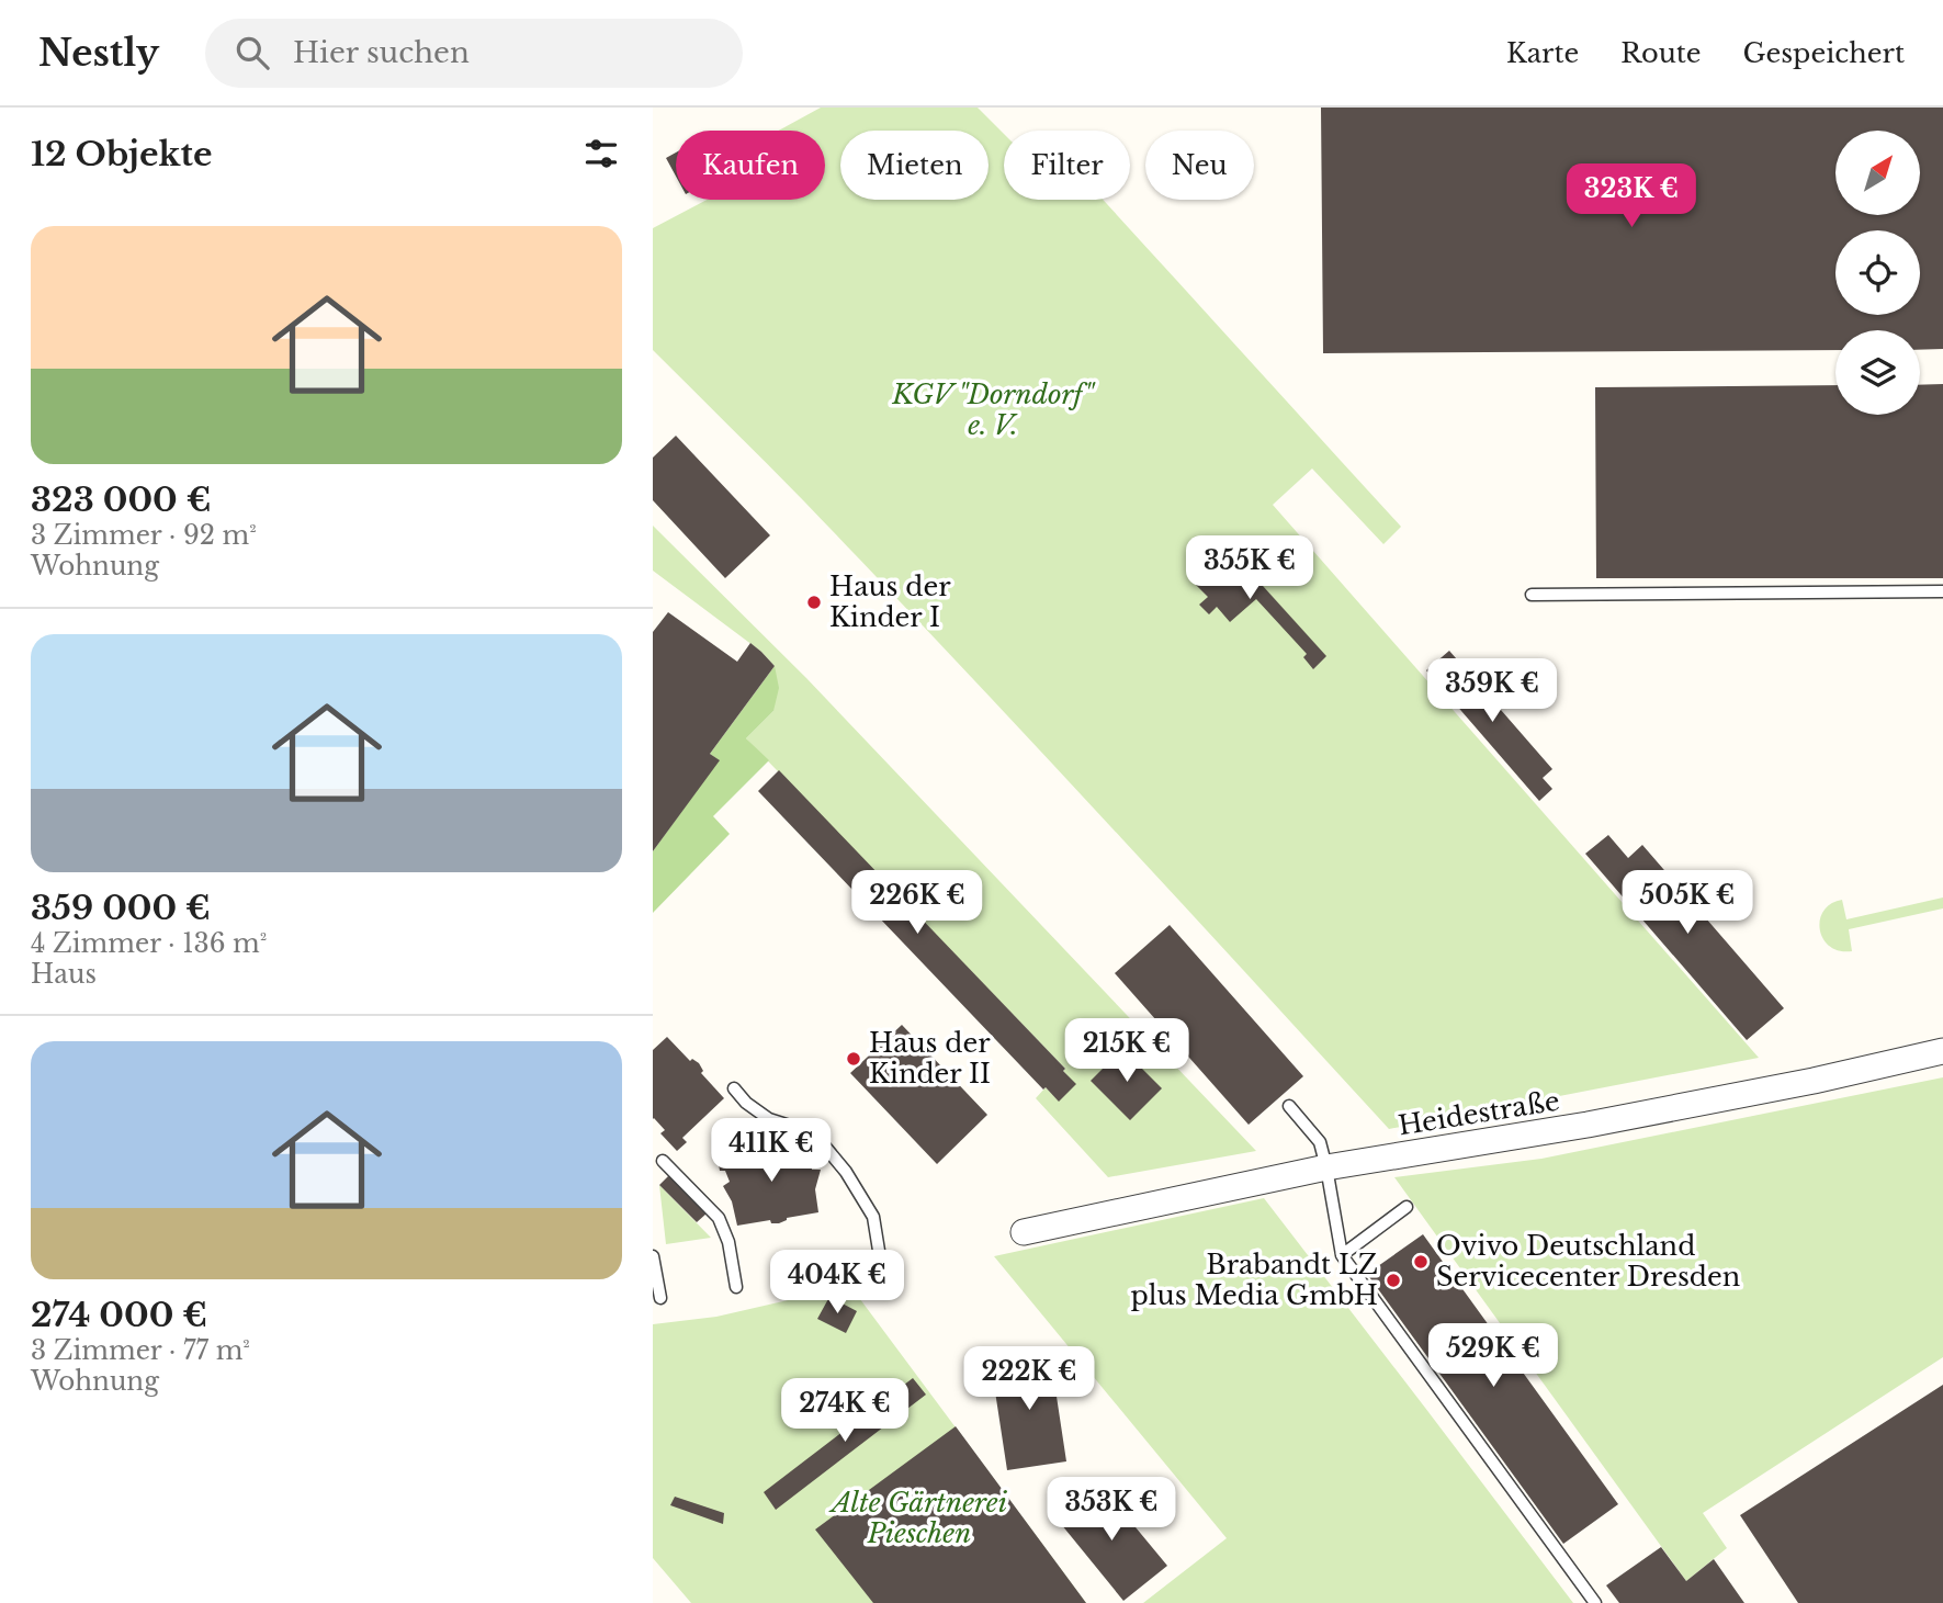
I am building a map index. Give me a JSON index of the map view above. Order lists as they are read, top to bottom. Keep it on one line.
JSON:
{"streets":{"street":["Heidestraße"]},"parks":["KGV \"Dorndorf\" e. V.","Alte Gärtnerei Pieschen"],"places":["Haus der Kinder I","Haus der Kinder II","Ovivo Deutschland Servicecenter Dresden","Brabandt LZ plus Media GmbH"],"north":"top right","page":{"header":"Nestly","search":"Hier suchen","nav":["Karte","Route","Gespeichert"],"heading":"12 Objekte","chip":["Kaufen","Mieten","Filter","Neu"],"price":["323K €","355K €","359K €","226K €","505K €","215K €","411K €","404K €","529K €","222K €","274K €","353K €"],"list":[{"name":"323 000 €","note":"3 Zimmer · 92 m² · Wohnung"},{"name":"359 000 €","note":"4 Zimmer · 136 m² · Haus"},{"name":"274 000 €","note":"3 Zimmer · 77 m² · Wohnung"}]}}
